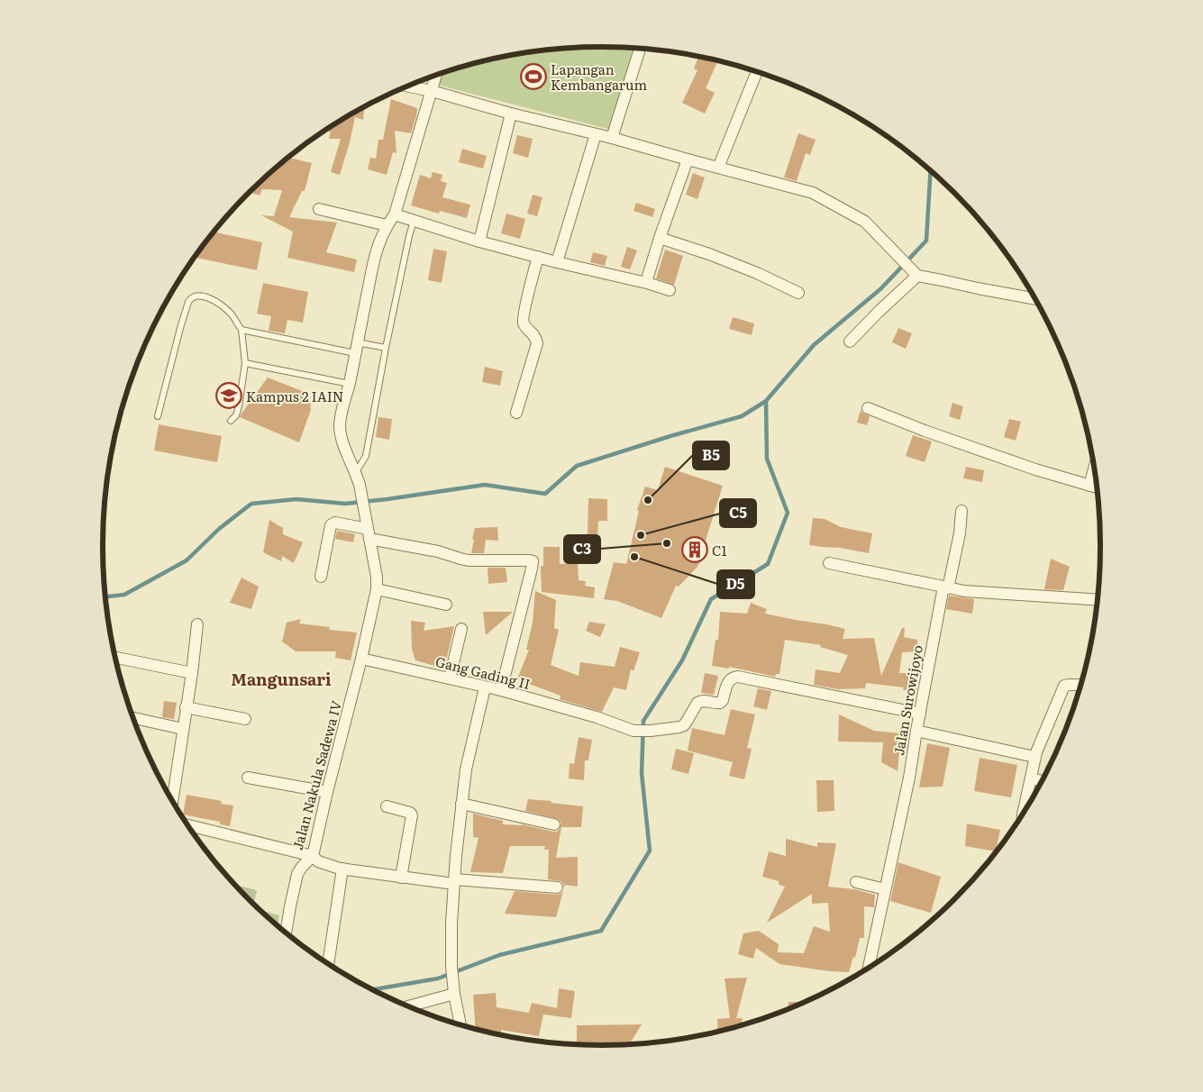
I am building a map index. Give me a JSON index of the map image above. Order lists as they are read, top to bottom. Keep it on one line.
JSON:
{"streets":{"street":["Gang Gading II","Jalan Surowijoyo","Jalan Nakula Sadewa IV"]},"crossings":[["Gang Gading II","Jalan Surowijoyo"],["Gang Gading II","Jalan Nakula Sadewa IV"]],"districts":["Mangunsari"],"places":{"sports":["Lapangan Kembangarum"],"school or university":["Kampus 2 IAIN"],"other":["B5","C5","C3","D5"],"building":["C1"]}}
